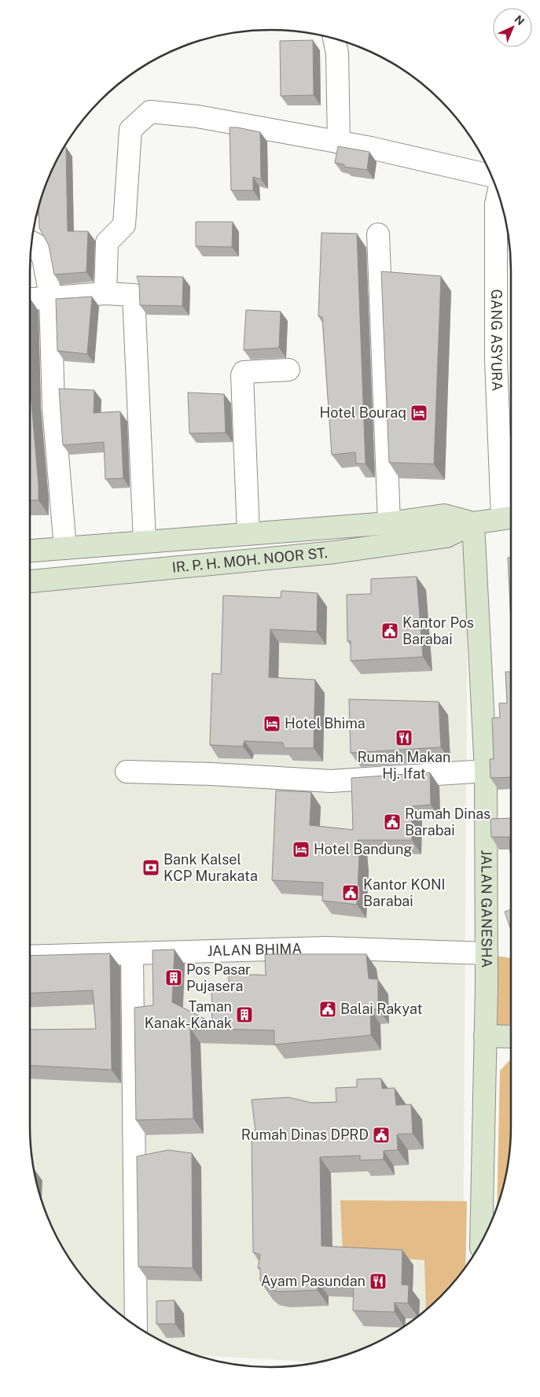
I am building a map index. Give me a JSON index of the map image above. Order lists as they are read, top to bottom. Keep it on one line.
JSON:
{"streets":{"street":["GANG ASYURA","IR. P. H. MOH. NOOR ST.","JALAN GANESHA","JALAN BHIMA"]},"crossings":[["GANG ASYURA","IR. P. H. MOH. NOOR ST."],["IR. P. H. MOH. NOOR ST.","JALAN GANESHA"],["JALAN GANESHA","JALAN BHIMA"]],"places":{"hotel":["Hotel Bouraq","Hotel Bhima","Hotel Bandung"],"public building":["Kantor Pos Barabai","Rumah Dinas Barabai","Kantor KONI Barabai","Balai Rakyat","Rumah Dinas DPRD"],"restaurant":["Rumah Makan Hj. Ifat","Ayam Pasundan"],"bank":["Bank Kalsel KCP Murakata"],"building":["Pos Pasar Pujasera","Taman Kanak-Kanak"]},"north":"top right"}
